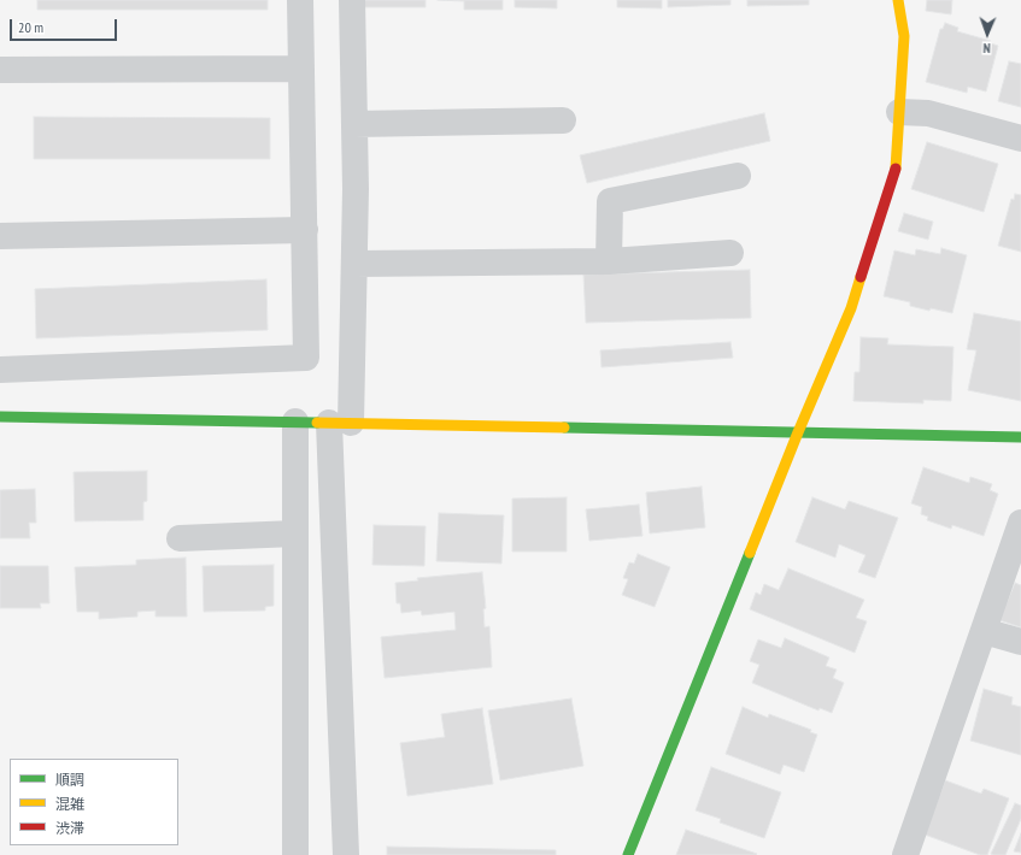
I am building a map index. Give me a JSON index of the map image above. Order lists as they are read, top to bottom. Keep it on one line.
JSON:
{"legend":["順調","混雑","渋滞"],"scale_bar":"20 m","north":"bottom"}
